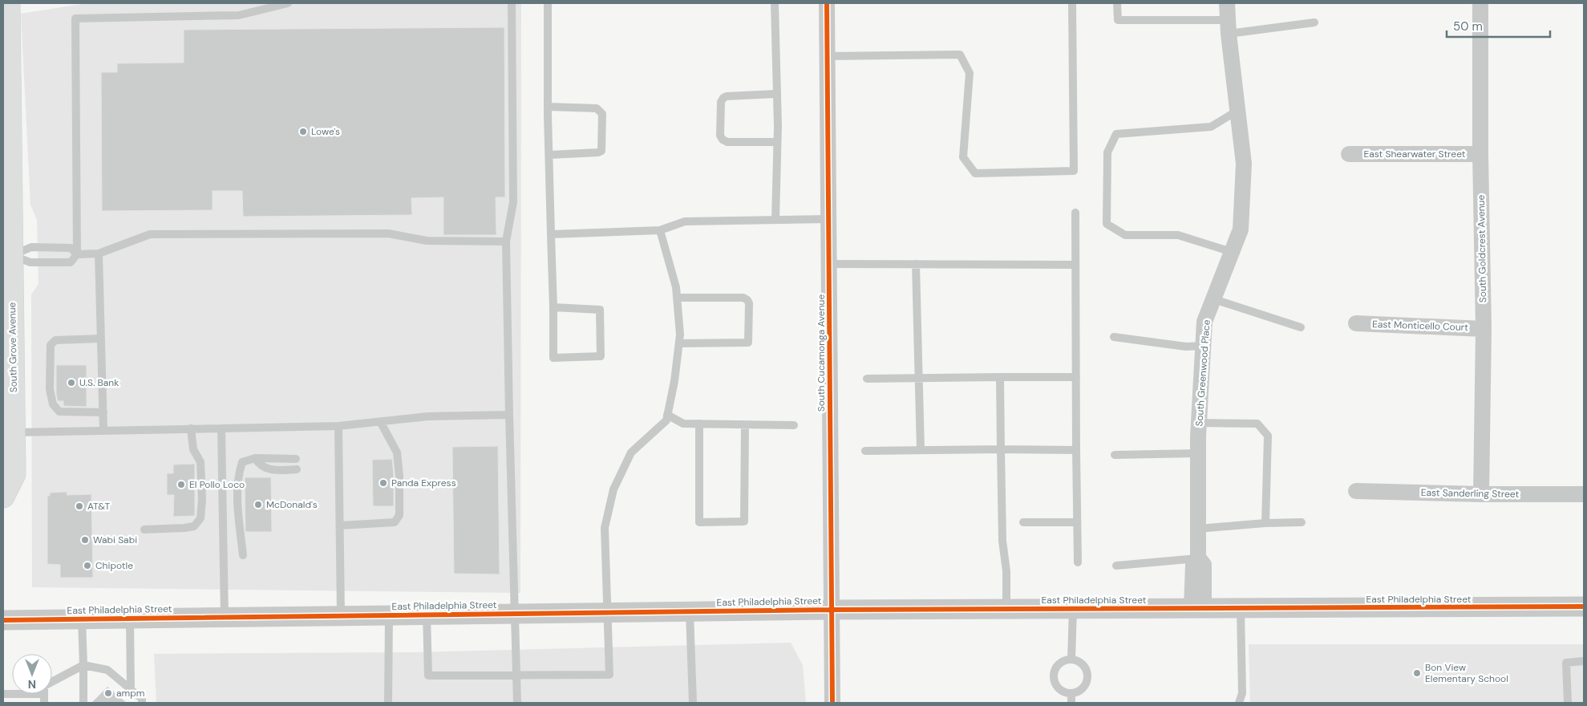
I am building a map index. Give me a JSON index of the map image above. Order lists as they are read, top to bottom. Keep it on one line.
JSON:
{"streets":{"main road":["South Grove Avenue"],"street":["East Shearwater Street","South Goldcrest Avenue","East Monticello Court","South Cucamonga Avenue","South Greenwood Place","East Sanderling Street","East Philadelphia Street"]},"crossings":[["East Shearwater Street","South Goldcrest Avenue"],["South Goldcrest Avenue","East Monticello Court"],["South Goldcrest Avenue","East Sanderling Street"],["South Cucamonga Avenue","East Philadelphia Street"],["South Greenwood Place","East Philadelphia Street"]],"places":["Lowe's","U.S. Bank","Panda Express","El Pollo Loco","McDonald's","AT&T","Wabi Sabi","Chipotle","Bon View Elementary School","ampm"],"scale_bar":"50 m","north":"bottom"}
